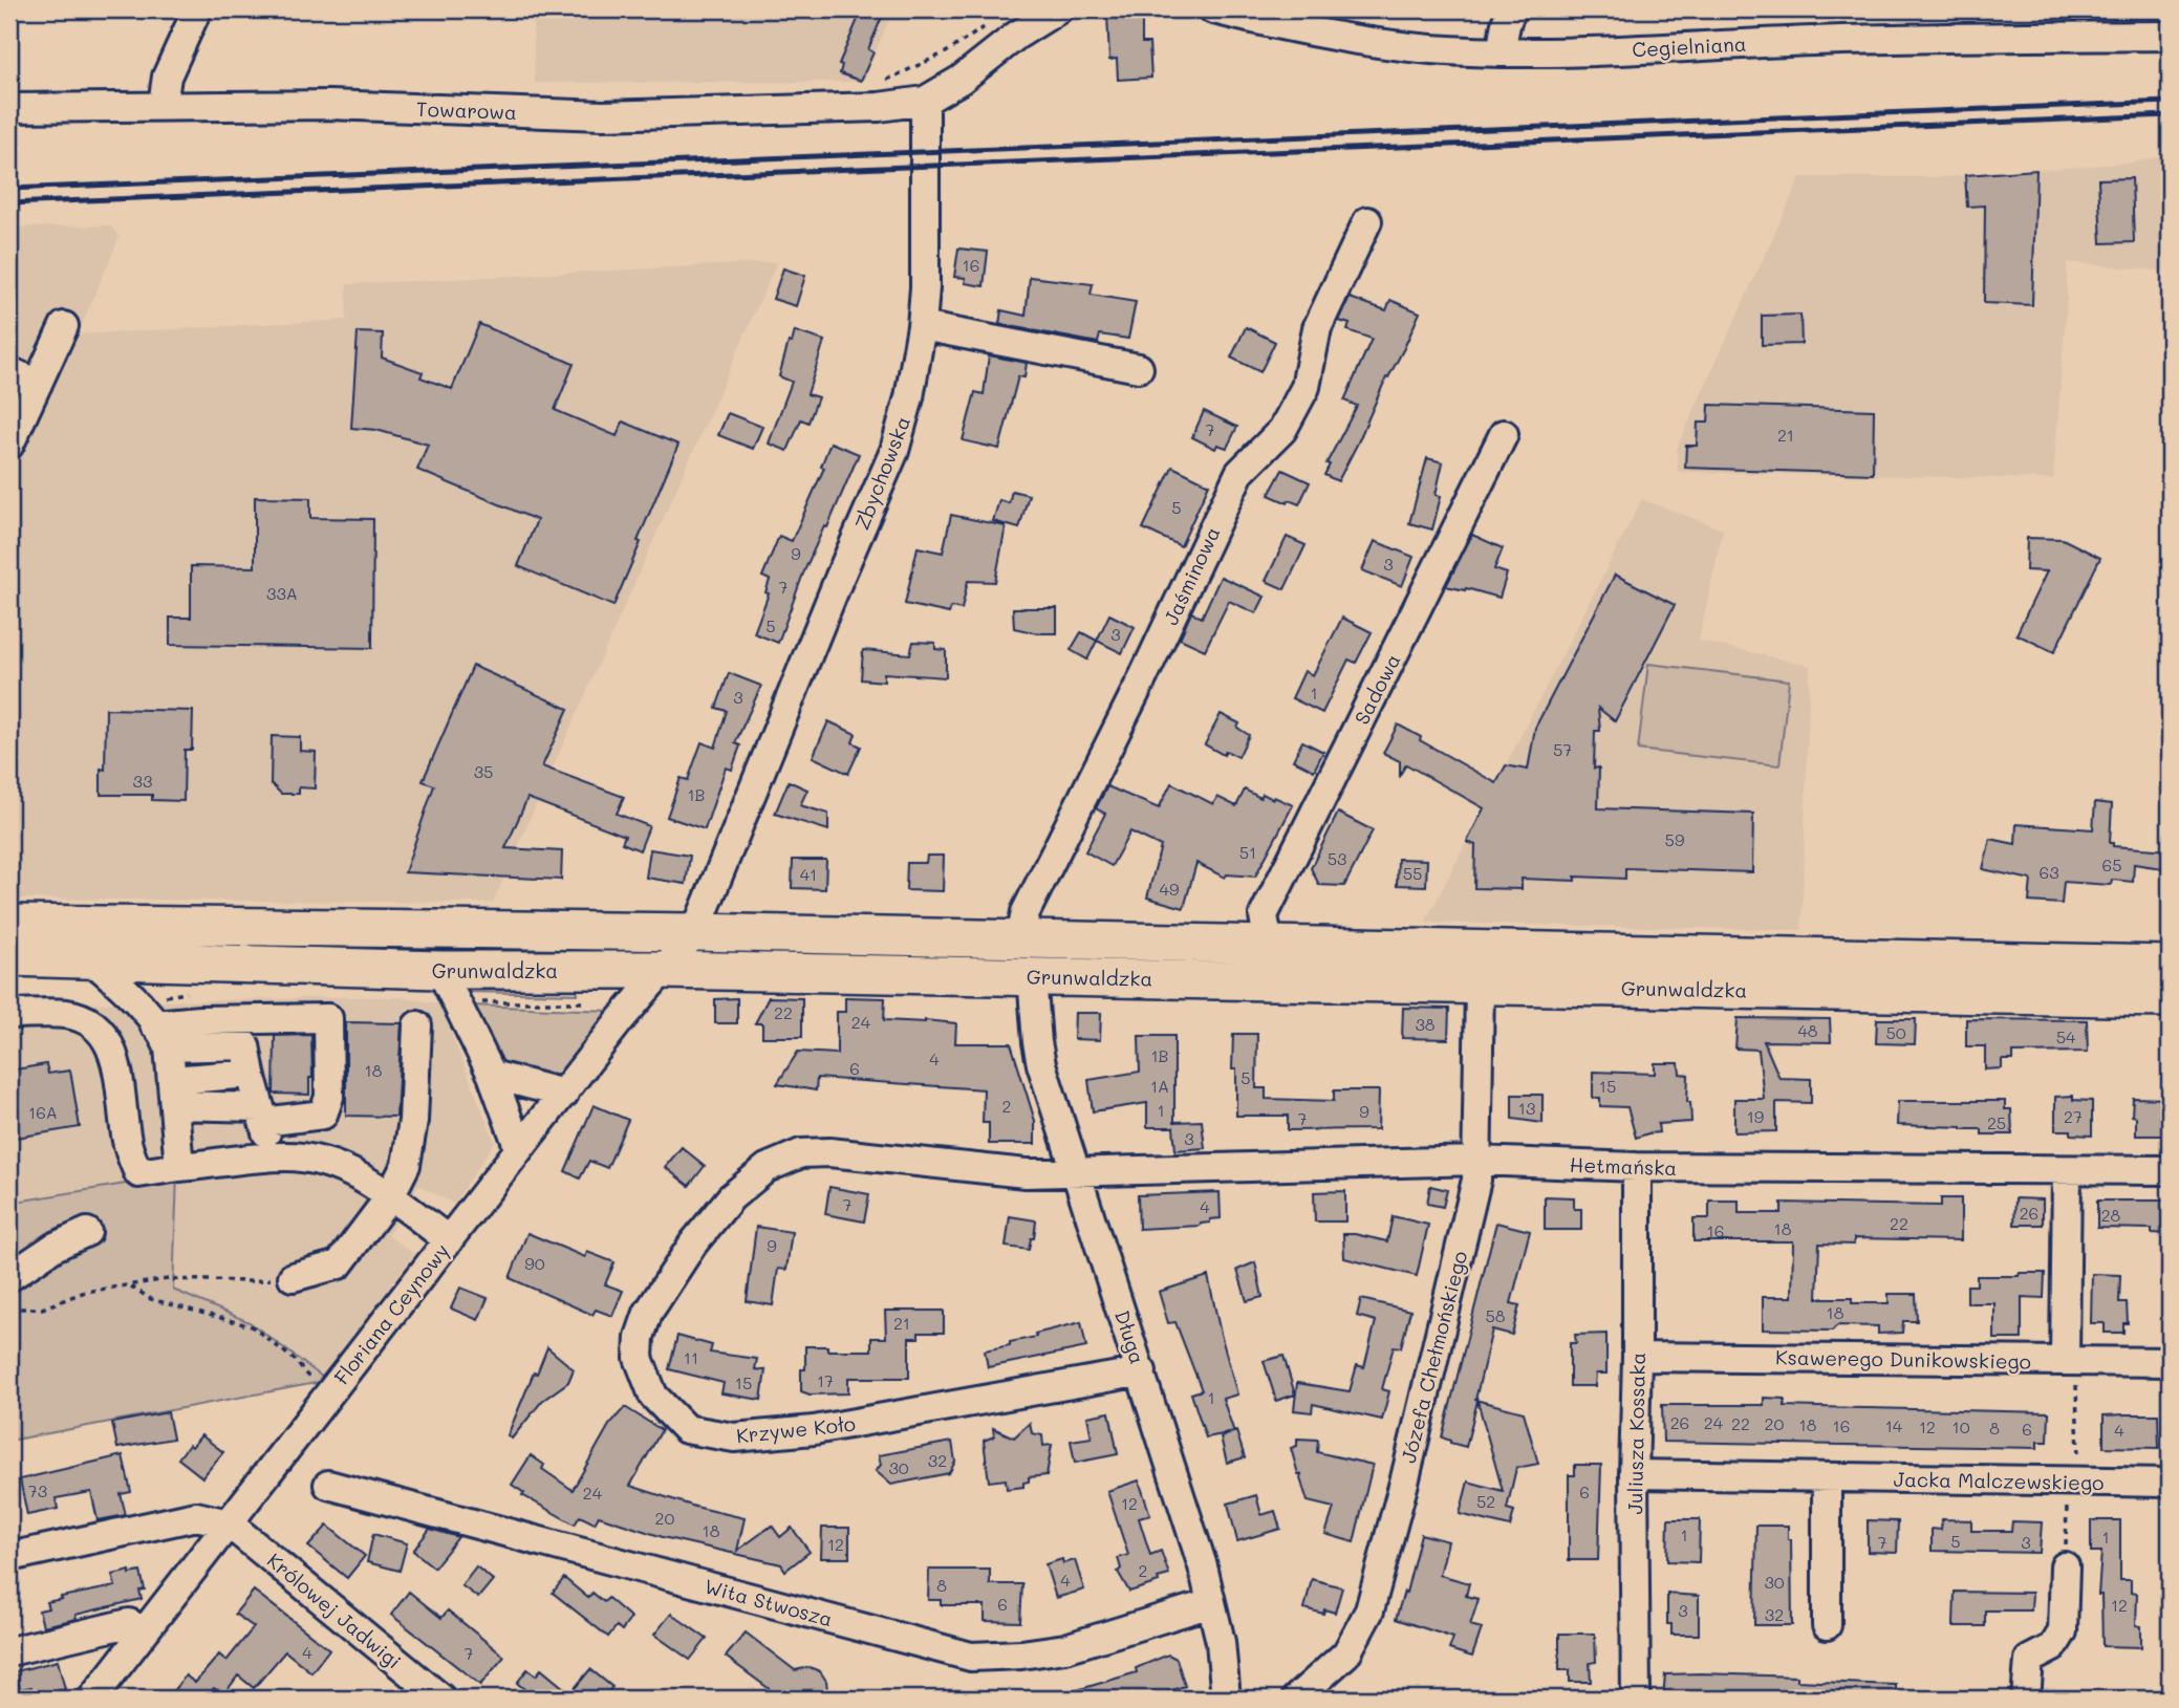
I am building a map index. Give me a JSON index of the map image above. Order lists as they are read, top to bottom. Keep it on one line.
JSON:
{"streets":{"main road":["Grunwaldzka"],"street":["Cegielniana","Towarowa","Zbychowska","Jaśminowa","Sadowa","Hetmańska","Floriana Ceynowy","Długa","Józefa Chełmońskiego","Ksawerego Dunikowskiego","Krzywe Koło","Juliusza Kossaka","Jacka Malczewskiego","Wita Stwosza","Królowej Jadwigi"]},"crossings":[["Towarowa","Zbychowska"],["Zbychowska","Grunwaldzka"],["Zbychowska","Floriana Ceynowy"],["Jaśminowa","Grunwaldzka"],["Sadowa","Grunwaldzka"],["Grunwaldzka","Floriana Ceynowy"],["Grunwaldzka","Długa"],["Grunwaldzka","Józefa Chełmońskiego"],["Hetmańska","Długa"],["Hetmańska","Józefa Chełmońskiego"],["Hetmańska","Krzywe Koło"],["Hetmańska","Juliusza Kossaka"],["Floriana Ceynowy","Królowej Jadwigi"],["Długa","Krzywe Koło"],["Długa","Wita Stwosza"],["Ksawerego Dunikowskiego","Juliusza Kossaka"],["Juliusza Kossaka","Jacka Malczewskiego"]],"house_numbers":["16","7","21","5","9","3","7","33A","5","3","1","3","57","35","33","1B","59","51","53","65","63","55","41","49","22","24","38","48","50","54","1B","4","6","18","5","1A","15","2","13","1","9","16A","19","27","7","25","3","7","4","26","28","22","18","16","9","90","18","58","21","11","17","15","1","26","24","22","20","18","16","14","12","10","8","6","4","32","30","73","6","24","52","12","20","18","1","1","5","7","3","12","2","4","30","8","6","12","3","32","4","7"]}
